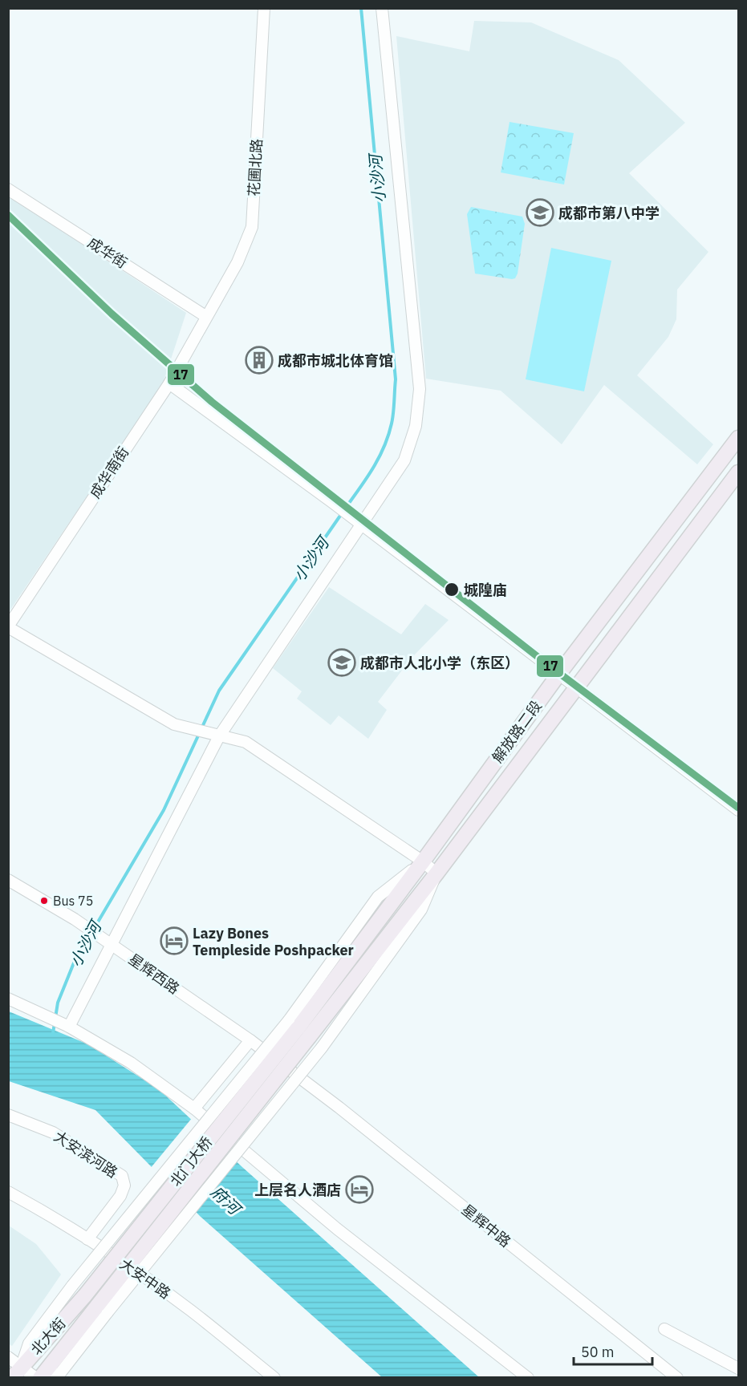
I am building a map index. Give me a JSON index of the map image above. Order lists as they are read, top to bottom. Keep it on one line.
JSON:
{"streets":{"main road":["解放路二段","北门大桥","北大街"],"street":["花圃北路","成华街","成华南街","星辉西路","大安滨河路","星辉中路","大安中路"]},"crossings":[["花圃北路","成华街"],["花圃北路","成华南街"],["成华街","成华南街"],["解放路二段","北门大桥"],["星辉西路","星辉中路"],["大安滨河路","大安中路"],["北门大桥","北大街"]],"water":["小沙河","府河"],"places":{"school or university":["成都市第八中学","成都市人北小学（东区）"],"building":["成都市城北体育馆"],"other":["城隍庙","Bus 75"],"hotel":["Lazy Bones Templeside Poshpacker","上层名人酒店"]},"lines":["transit line 17"],"scale_bar":"50 m"}
